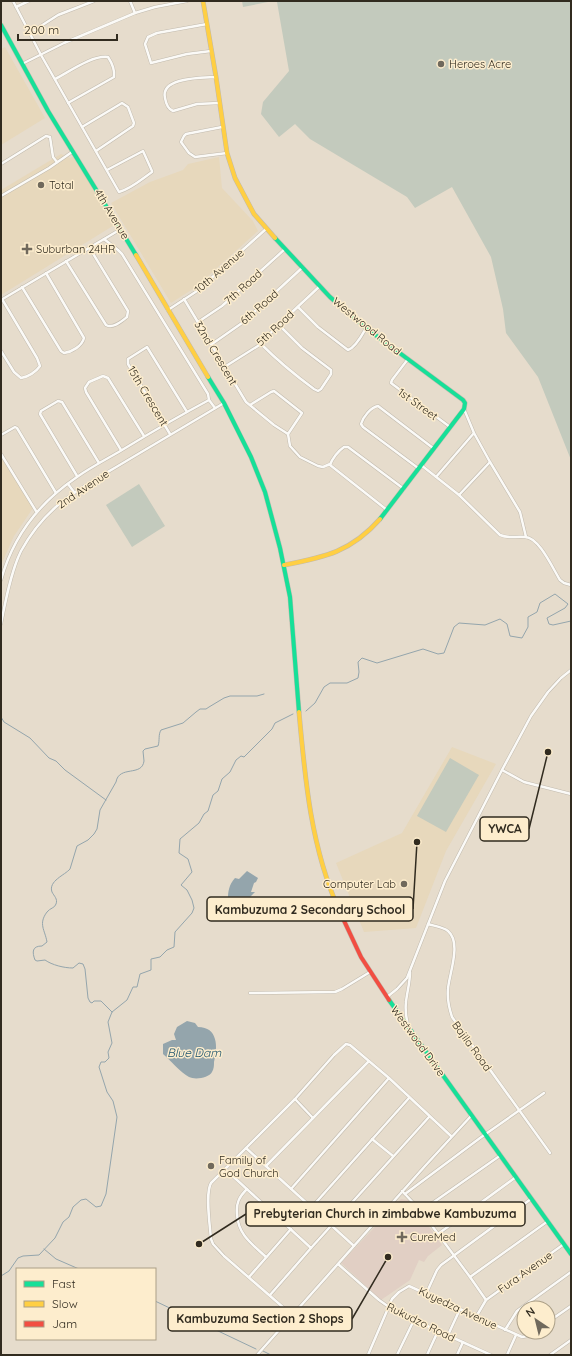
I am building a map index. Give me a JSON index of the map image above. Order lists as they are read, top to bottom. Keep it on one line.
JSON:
{"streets":{"street":["4th Avenue","10th Avenue","7th Road","6th Road","Westwood Road","5th Road","32nd Crescent","15th Crescent","1st Street","2nd Avenue","Westwood Drive","Bajila Road","Fura Avenue","Kuyedza Avenue","Rukudzo Road"]},"crossings":[["4th Avenue","10th Avenue"],["4th Avenue","2nd Avenue"],["4th Avenue","Westwood Drive"],["10th Avenue","Westwood Road"],["10th Avenue","32nd Crescent"],["7th Road","Westwood Road"],["7th Road","32nd Crescent"],["6th Road","Westwood Road"],["6th Road","32nd Crescent"],["Westwood Road","5th Road"],["Westwood Road","1st Street"],["5th Road","32nd Crescent"],["15th Crescent","2nd Avenue"],["Westwood Drive","Bajila Road"],["Westwood Drive","Fura Avenue"],["Kuyedza Avenue","Rukudzo Road"]],"water":["Blue Dam"],"places":{"other":["Heroes Acre","Total","YWCA","Kambuzuma 2 Secondary School","Computer Lab","Family of God Church","Prebyterian Church in zimbabwe Kambuzuma","Kambuzuma Section 2 Shops"],"health":["Suburban 24HR","CureMed"]},"legend":["Fast","Slow","Jam"],"scale_bar":"200 m","north":"top left"}
